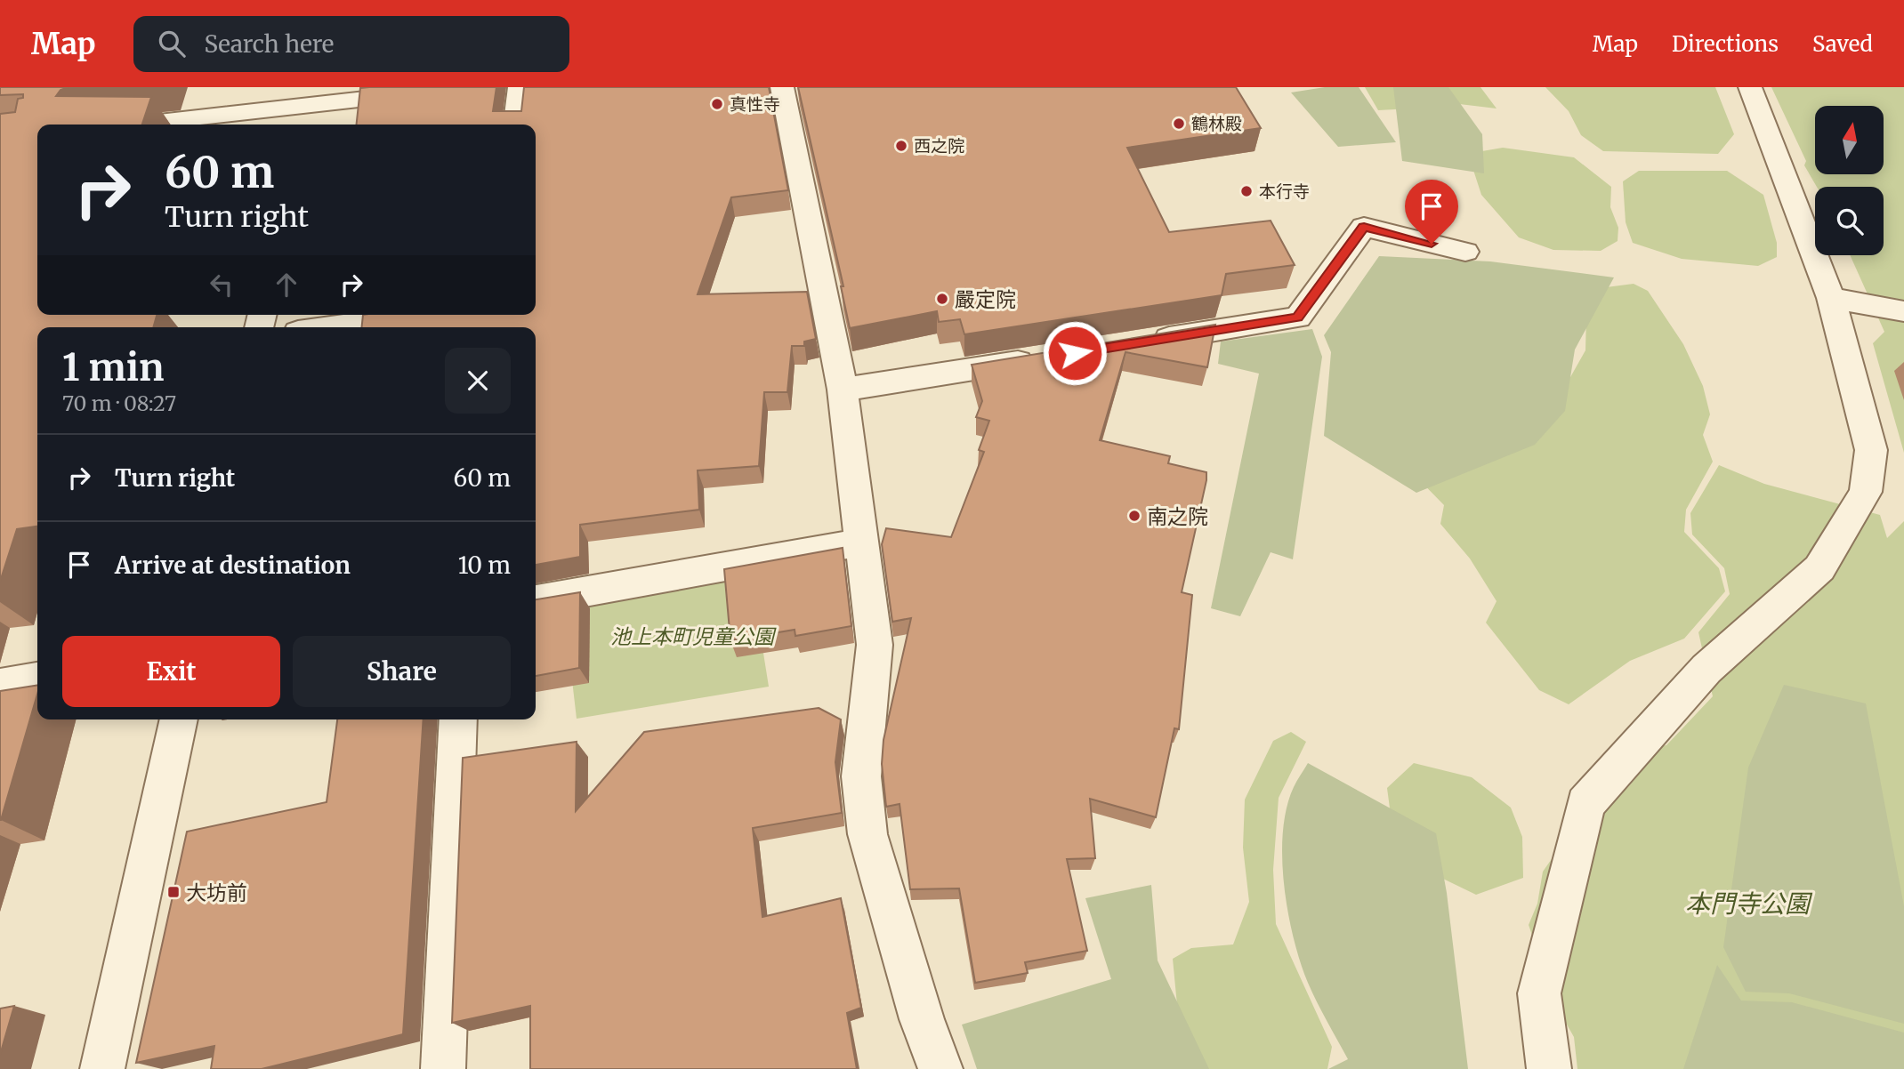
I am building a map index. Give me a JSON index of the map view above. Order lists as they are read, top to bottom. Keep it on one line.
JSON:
{"parks":["池上本町児童公園","本門寺公園"],"places":{"other":["真性寺","鶴林殿","西之院","本行寺","嚴定院","南之院"],"transit":["大坊前"]},"north":"top","page":{"header":"Map","search":"Search here","nav":["Map","Directions","Saved"],"turn":["60 m","Turn right"],"heading":["1 min","70 m · 08:27"],"list":[{"name":"Turn right","value":"60 m"},{"name":"Arrive at destination","value":"10 m"}],"buttons":["Exit","Share"]}}
